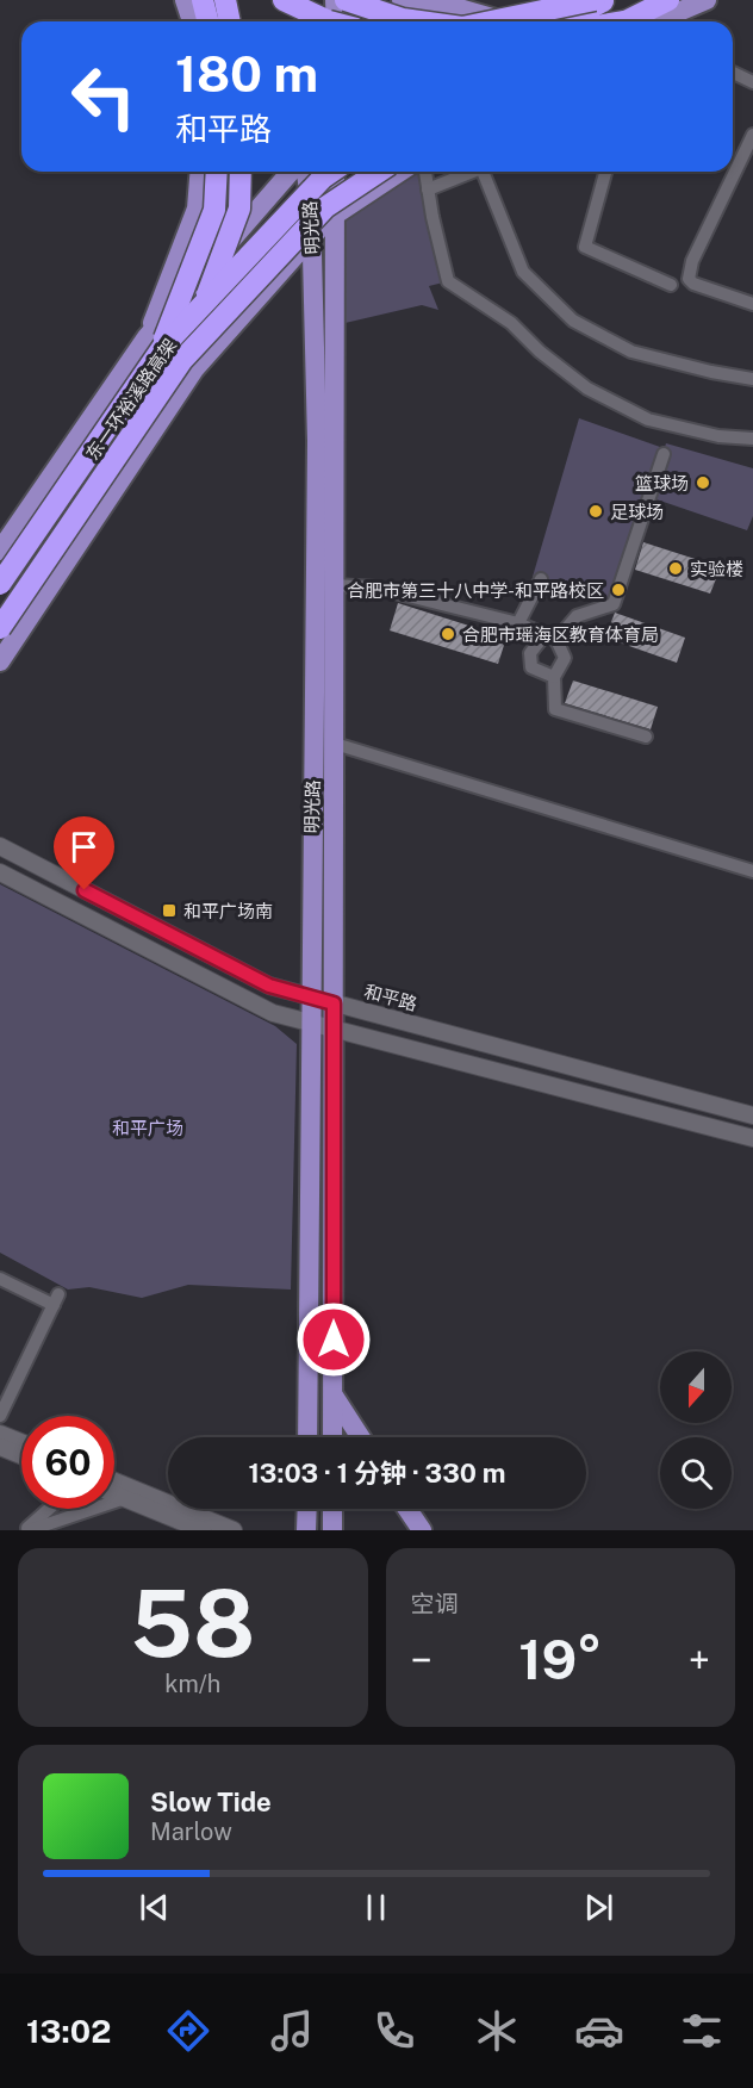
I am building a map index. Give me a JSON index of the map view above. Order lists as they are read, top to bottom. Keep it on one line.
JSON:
{"streets":{"highway":["东一环裕溪路高架"],"main road":["明光路","和平路"]},"crossings":[["明光路","和平路"]],"parks":["和平广场"],"places":{"other":["篮球场","足球场","实验楼","合肥市第三十八中学-和平路校区","合肥市瑶海区教育体育局"],"transit":["和平广场南"]},"north":"bottom","page":{"turn":["180 m","和平路"],"limit":"60","trip":"13:03 · 1 分钟 · 330 m","tile":[["58","km/h"],"空调"],"heat":["−","19°","+"],"song":["Slow Tide","Marlow"],"tabs":"13:02"}}
